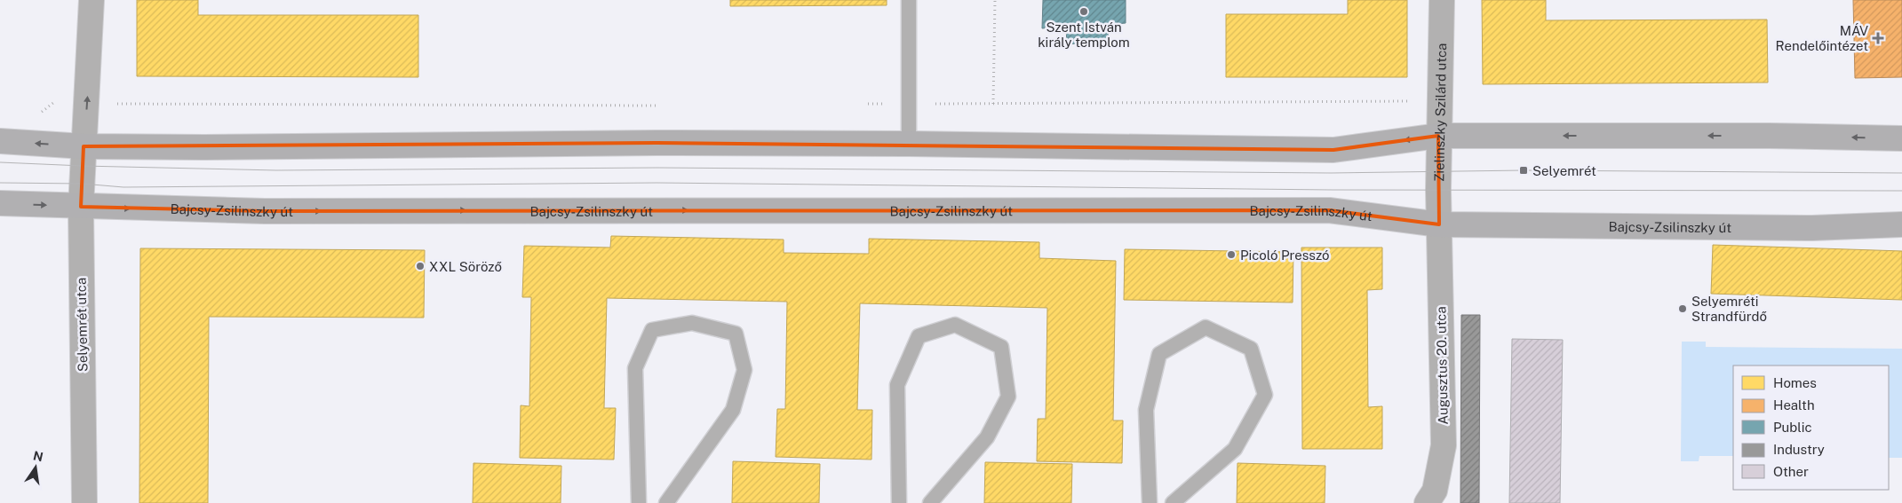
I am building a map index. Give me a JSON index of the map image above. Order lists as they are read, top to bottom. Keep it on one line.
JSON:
{"streets":{"street":["Zielinszky Szilárd utca","Bajcsy-Zsilinszky út","Selyemrét utca","Augusztus 20. utca"]},"crossings":[["Zielinszky Szilárd utca","Bajcsy-Zsilinszky út"],["Zielinszky Szilárd utca","Augusztus 20. utca"],["Bajcsy-Zsilinszky út","Selyemrét utca"],["Bajcsy-Zsilinszky út","Augusztus 20. utca"]],"places":{"other":["Szent István király templom","Picoló Presszó","XXL Söröző","Selyemréti Strandfürdő"],"health":["MÁV Rendelőintézet"],"transit":["Selyemrét"]},"legend":["Homes","Health","Public","Industry","Other"],"north":"top"}
